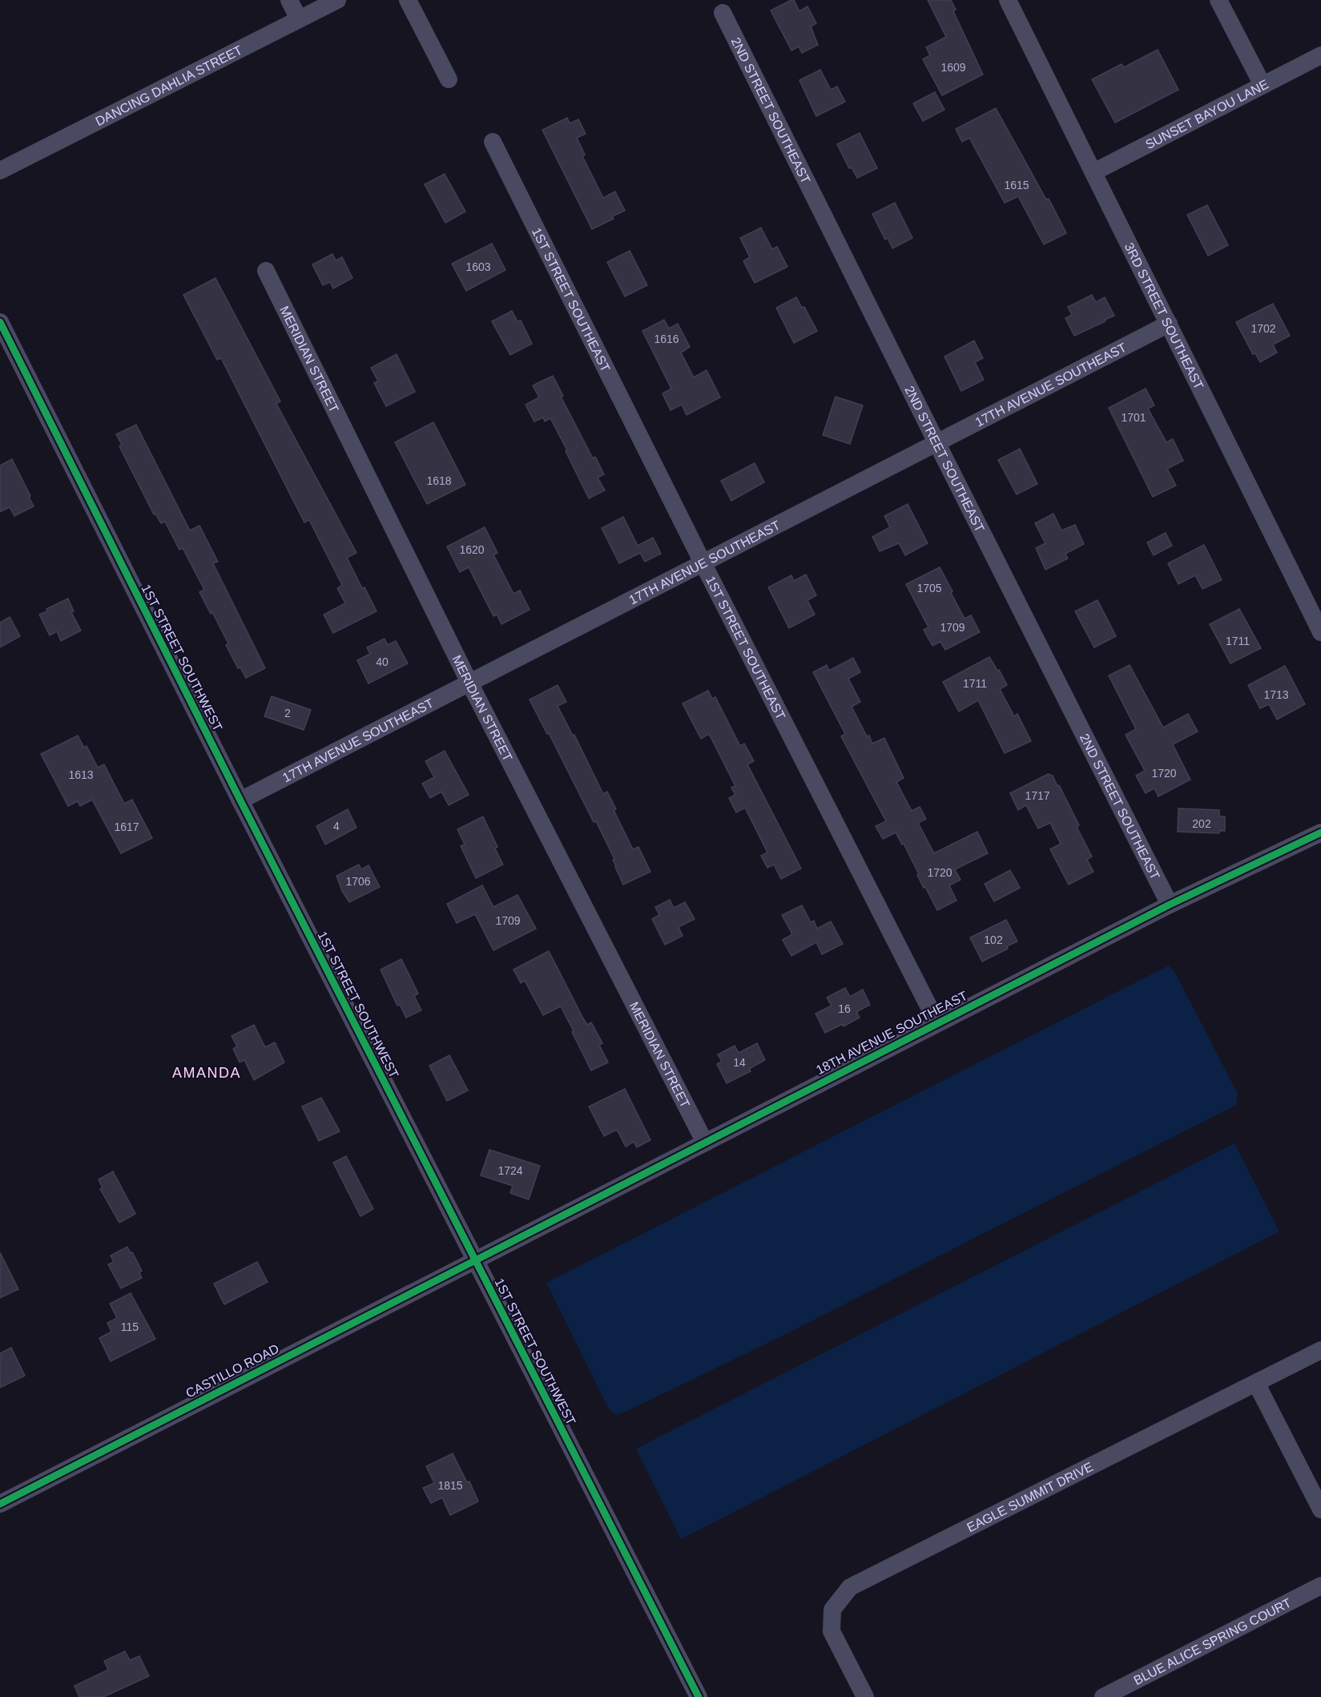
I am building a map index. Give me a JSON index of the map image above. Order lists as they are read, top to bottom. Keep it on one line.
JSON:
{"streets":{"street":["DANCING DAHLIA STREET","2ND STREET SOUTHEAST","SUNSET BAYOU LANE","1ST STREET SOUTHEAST","3RD STREET SOUTHEAST","MERIDIAN STREET","17TH AVENUE SOUTHEAST","1ST STREET SOUTHWEST","18TH AVENUE SOUTHEAST","CASTILLO ROAD","EAGLE SUMMIT DRIVE","BLUE ALICE SPRING COURT"]},"crossings":[["2ND STREET SOUTHEAST","17TH AVENUE SOUTHEAST"],["2ND STREET SOUTHEAST","18TH AVENUE SOUTHEAST"],["SUNSET BAYOU LANE","3RD STREET SOUTHEAST"],["1ST STREET SOUTHEAST","17TH AVENUE SOUTHEAST"],["1ST STREET SOUTHEAST","18TH AVENUE SOUTHEAST"],["3RD STREET SOUTHEAST","17TH AVENUE SOUTHEAST"],["MERIDIAN STREET","17TH AVENUE SOUTHEAST"],["MERIDIAN STREET","18TH AVENUE SOUTHEAST"],["17TH AVENUE SOUTHEAST","1ST STREET SOUTHWEST"],["1ST STREET SOUTHWEST","18TH AVENUE SOUTHEAST"],["1ST STREET SOUTHWEST","CASTILLO ROAD"],["18TH AVENUE SOUTHEAST","CASTILLO ROAD"]],"districts":["AMANDA"],"house_numbers":["1609","1615","1603","1702","1616","1701","1618","1620","1705","1709","1711","40","1711","1713","2","1720","1613","1717","202","4","1617","1720","1706","1709","102","16","14","1724","115","1815"]}
